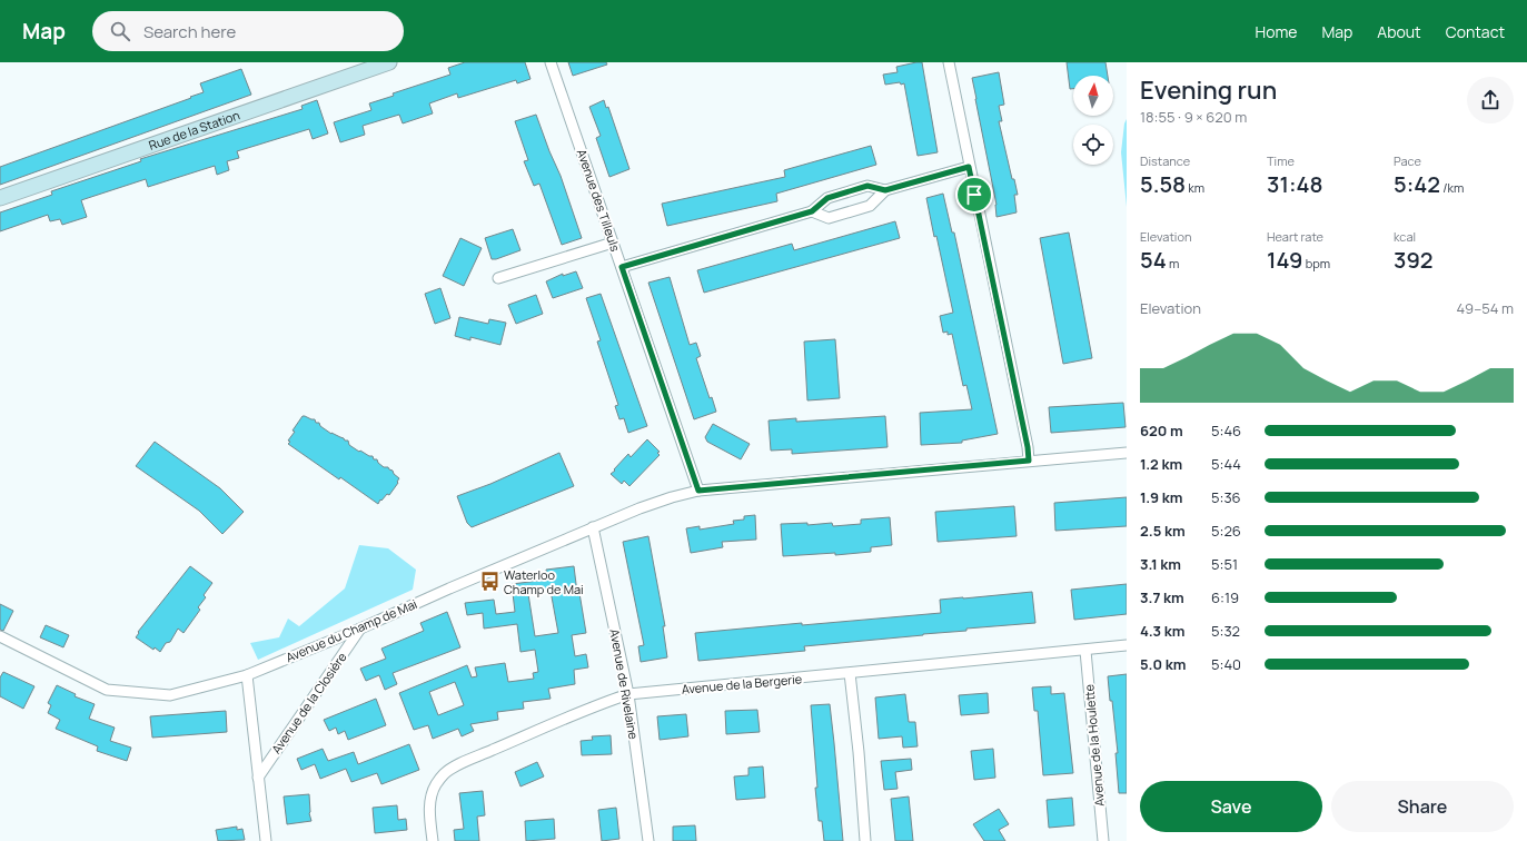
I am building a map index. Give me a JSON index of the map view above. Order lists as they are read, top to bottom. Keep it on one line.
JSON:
{"streets":{"street":["Rue de la Station","Avenue des Tilleuls","Avenue du Champ de Mai","Avenue de Rivelaine","Avenue de la Bergerie","Avenue de la Closière","Avenue de la Houlette"]},"crossings":[["Avenue des Tilleuls","Avenue du Champ de Mai"],["Avenue du Champ de Mai","Avenue de Rivelaine"],["Avenue du Champ de Mai","Avenue de la Closière"],["Avenue de Rivelaine","Avenue de la Bergerie"],["Avenue de la Bergerie","Avenue de la Houlette"]],"places":{"bus stop":["Waterloo Champ de Mai"]},"north":"top","page":{"header":"Map","search":"Search here","nav":["Home","Map","About","Contact"],"heading":["Evening run","18:55 · 9 × 620 m"],"stats":[["Distance","5.58 km"],["Time","31:48"],["Pace","5:42 /km"],["Elevation","54 m"],["Heart rate","149 bpm"],["kcal","392"]],"chart":["Elevation","49–54 m"],"list":[{"name":"620 m","note":"5:46"},{"name":"1.2 km","note":"5:44"},{"name":"1.9 km","note":"5:36"},{"name":"2.5 km","note":"5:26"},{"name":"3.1 km","note":"5:51"},{"name":"3.7 km","note":"6:19"},{"name":"4.3 km","note":"5:32"},{"name":"5.0 km","note":"5:40"}],"buttons":["Save","Share"]}}
